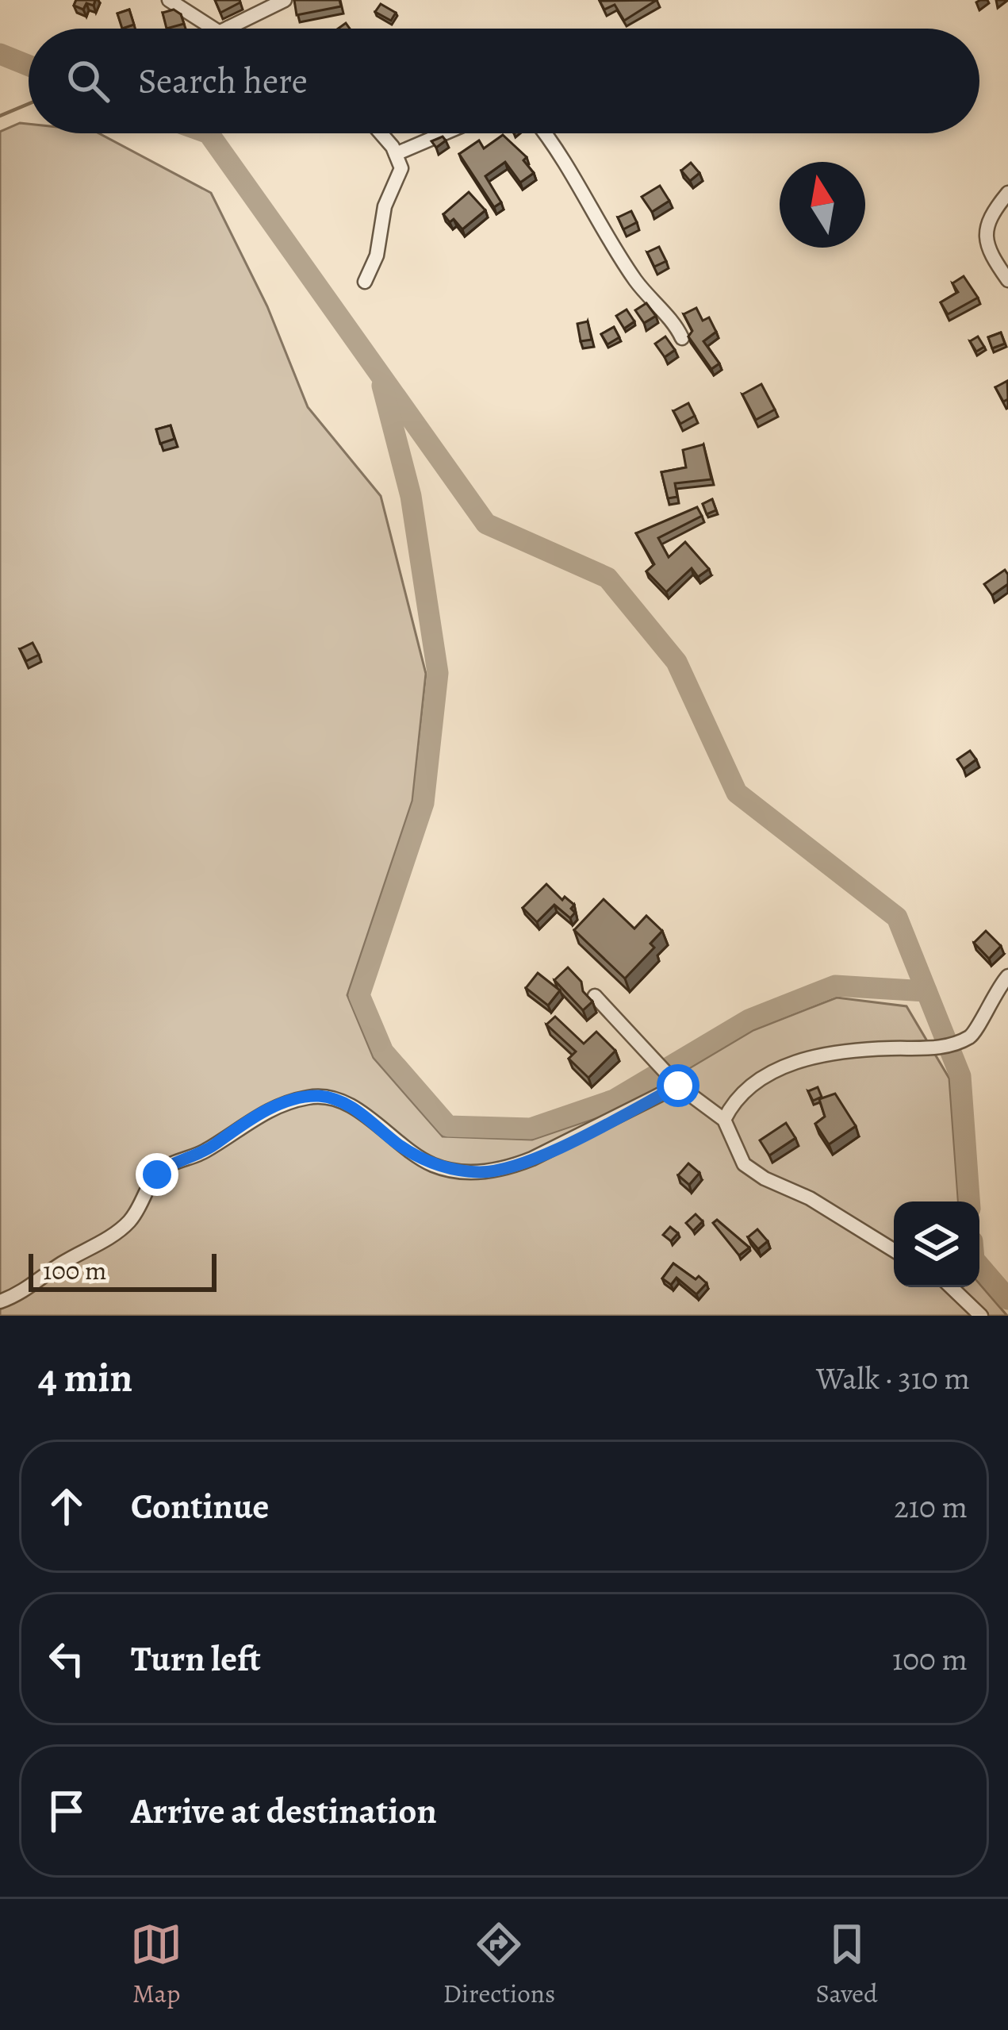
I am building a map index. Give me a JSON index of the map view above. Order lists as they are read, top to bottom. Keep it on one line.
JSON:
{"scale_bar":"100 m","north":"top","page":{"search":"Search here","scale":"100 m","heading":["4 min","Walk · 310 m"],"list":[["Continue","210 m"],["Turn left","100 m"],"Arrive at destination"],"nav":["Map","Directions","Saved"]}}
